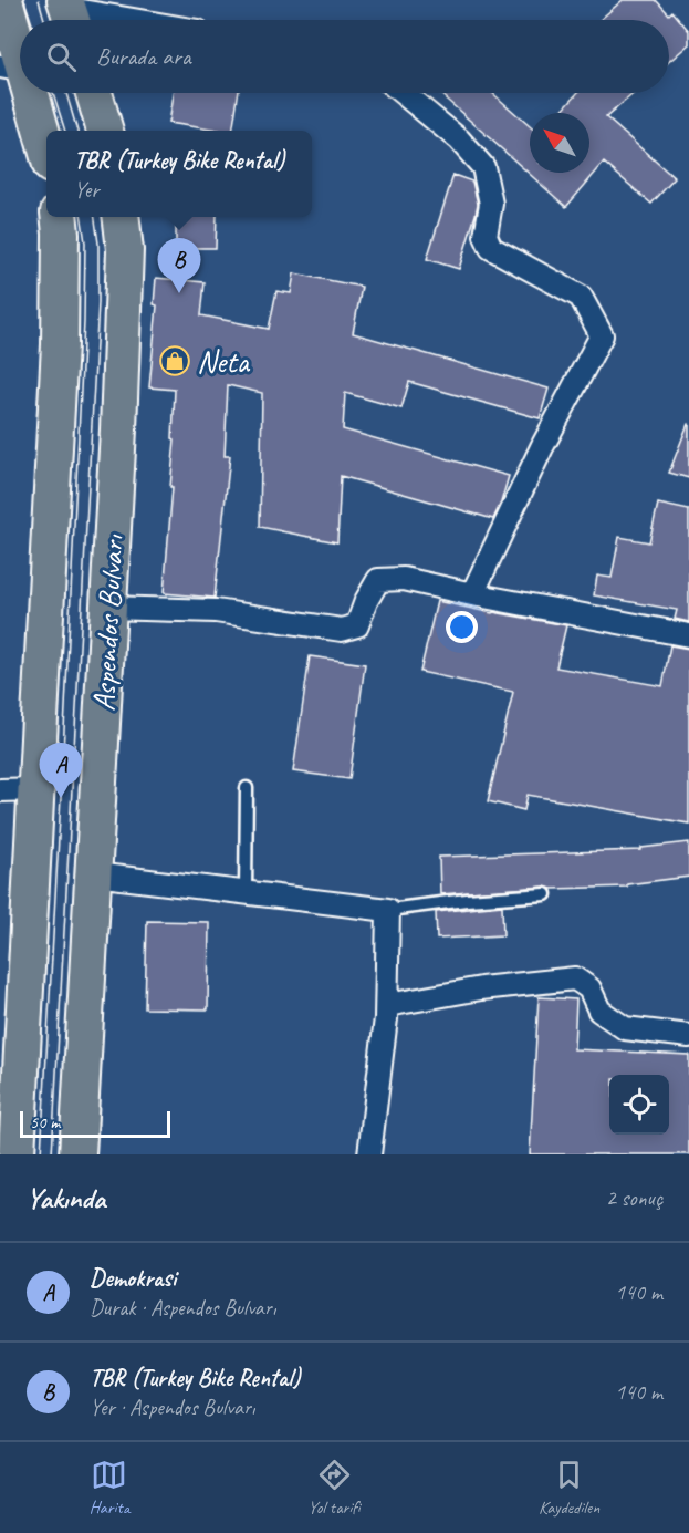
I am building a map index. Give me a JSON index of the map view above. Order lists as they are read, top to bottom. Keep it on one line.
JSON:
{"streets":{"main road":["Aspendos Bulvarı"]},"places":{"shop":["Neta"]},"scale_bar":"50 m","north":"top left","page":{"search":"Burada ara","popup":["TBR (Turkey Bike Rental)","Yer"],"pins":["B","A"],"scale":"50 m","heading":["Yakında","2 sonuç"],"list":[{"mark":"A","name":"Demokrasi","note":"Durak · Aspendos Bulvarı","value":"140 m"},{"mark":"B","name":"TBR (Turkey Bike Rental)","note":"Yer · Aspendos Bulvarı","value":"140 m"}],"nav":["Harita","Yol tarifi","Kaydedilen"]}}
